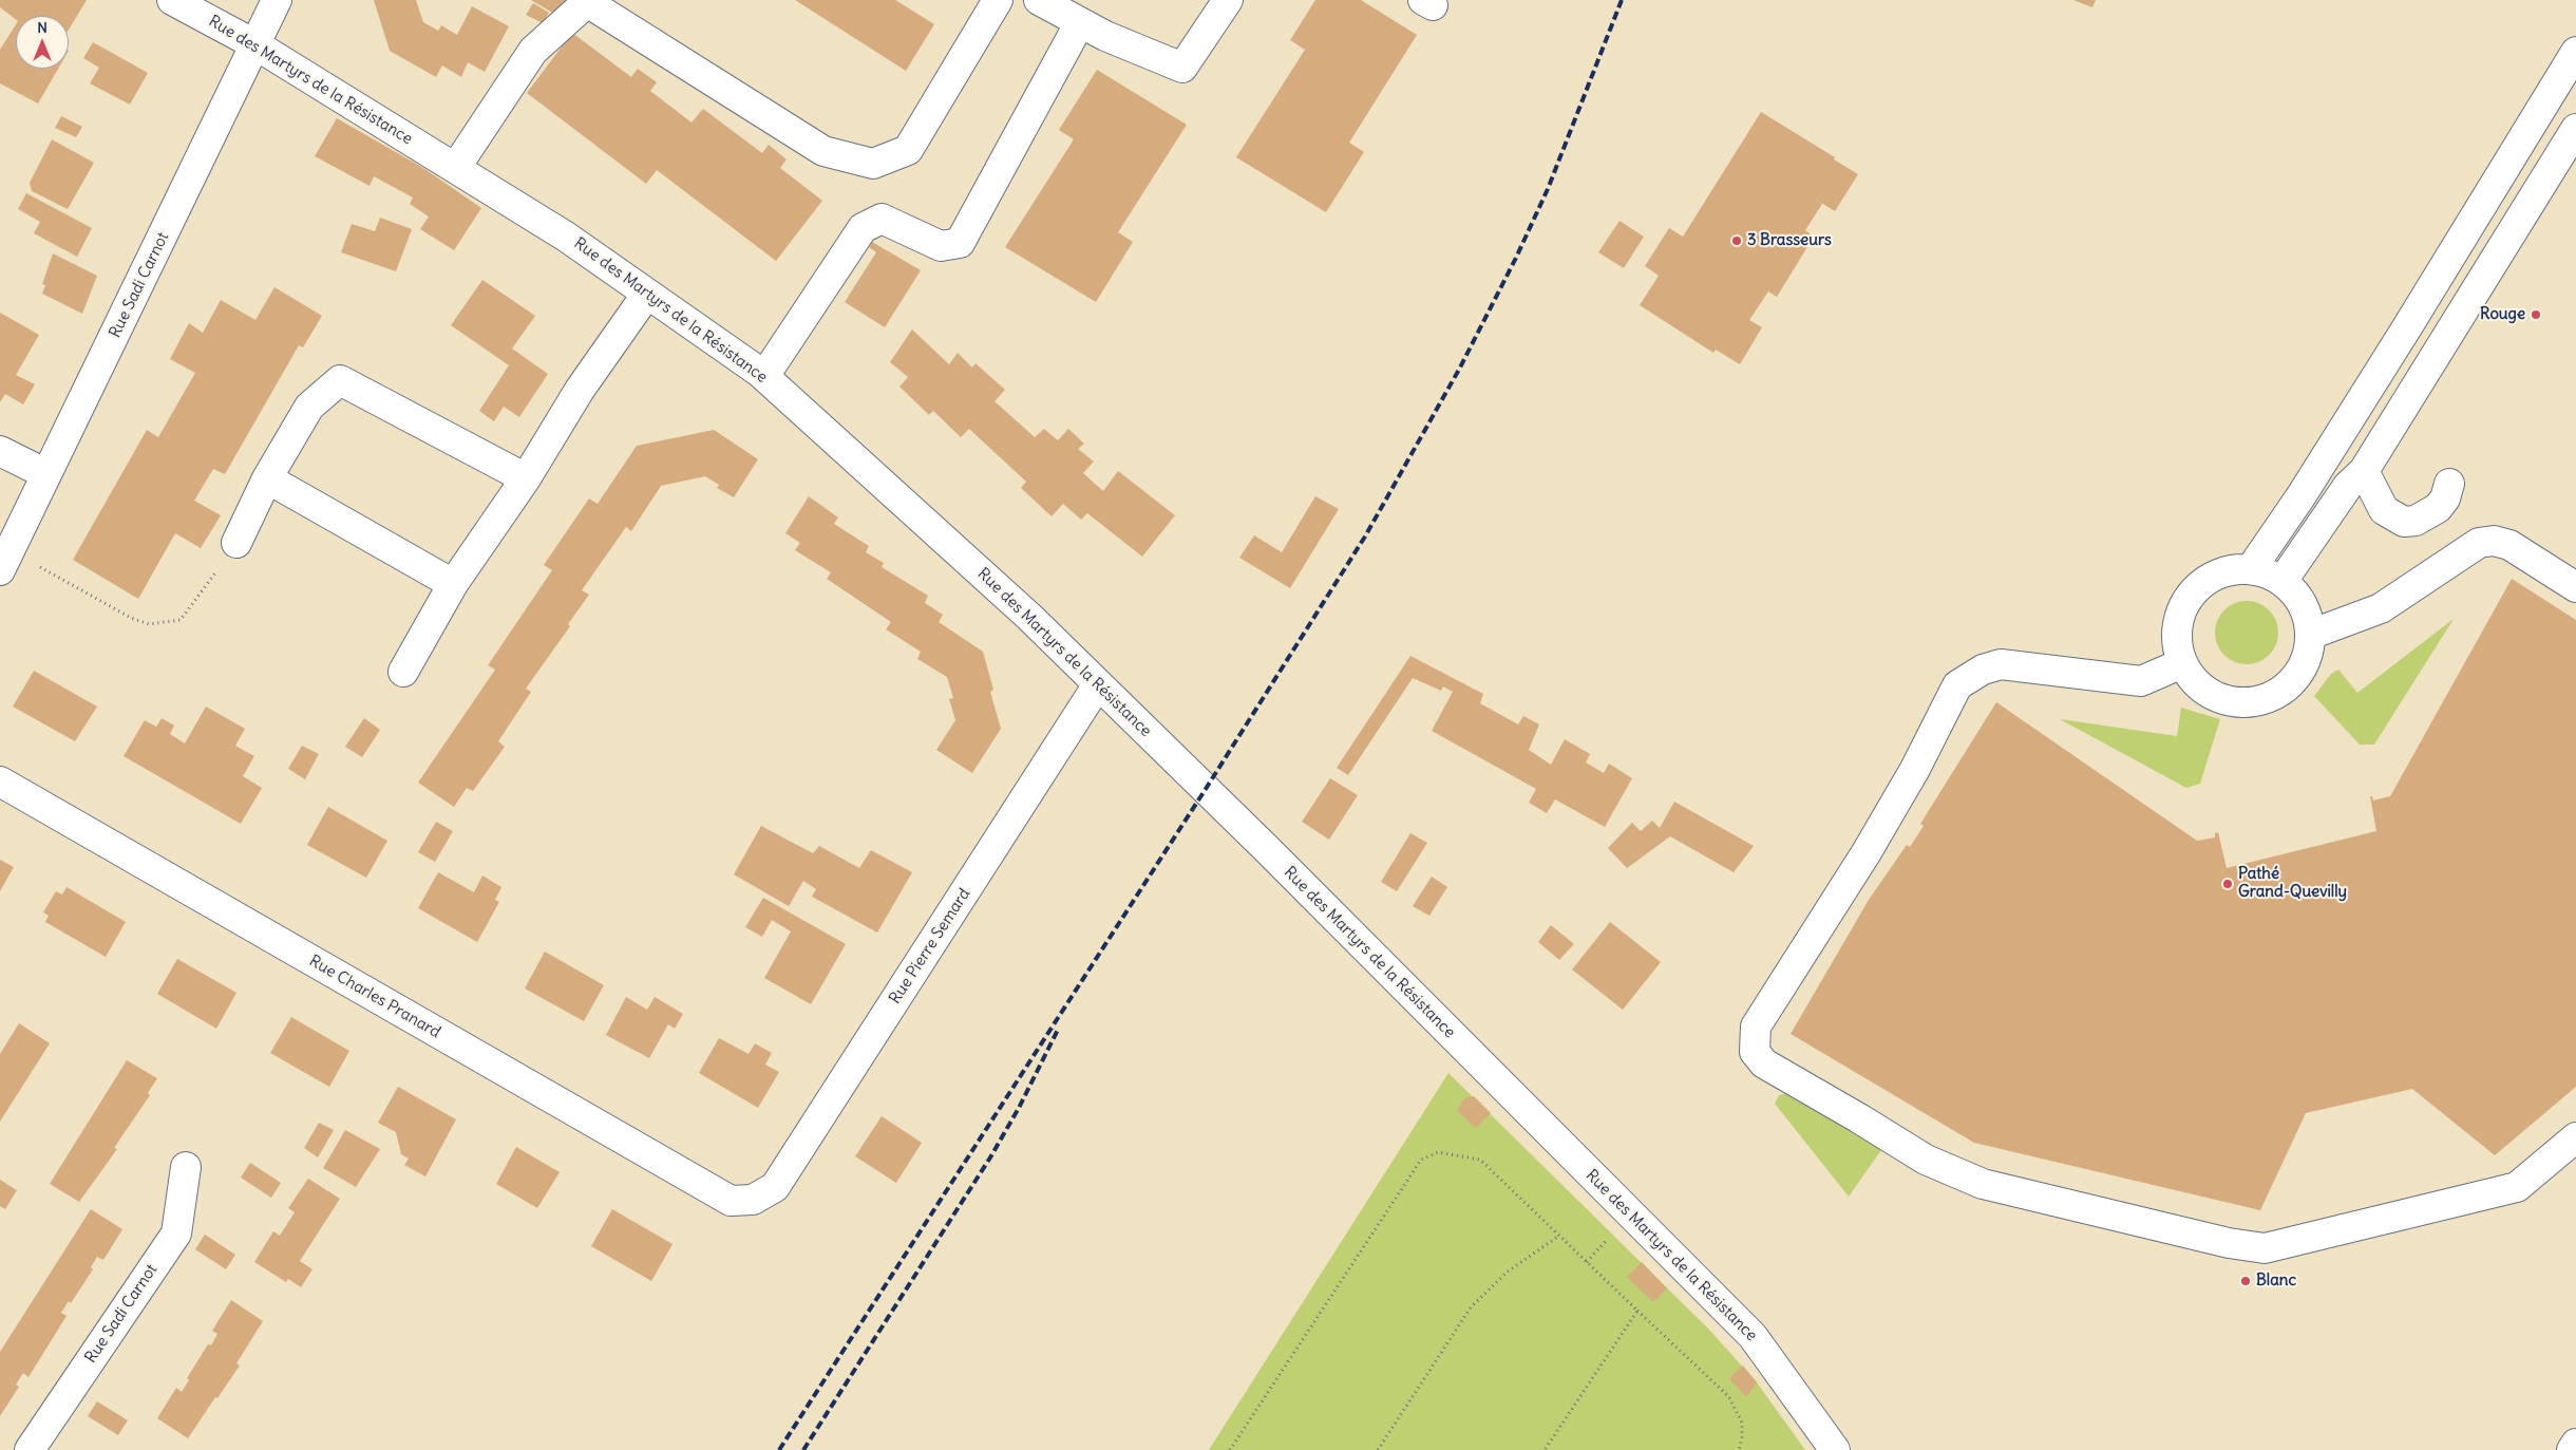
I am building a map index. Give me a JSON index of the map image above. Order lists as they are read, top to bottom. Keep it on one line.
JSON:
{"streets":{"street":["Rue des Martyrs de la Résistance","Rue Sadi Carnot","Rue Pierre Semard","Rue Charles Pranard"]},"crossings":[["Rue des Martyrs de la Résistance","Rue Sadi Carnot"],["Rue des Martyrs de la Résistance","Rue Pierre Semard"],["Rue Pierre Semard","Rue Charles Pranard"]],"places":["3 Brasseurs","Rouge","Pathé Grand-Quevilly","Blanc"],"north":"top"}
